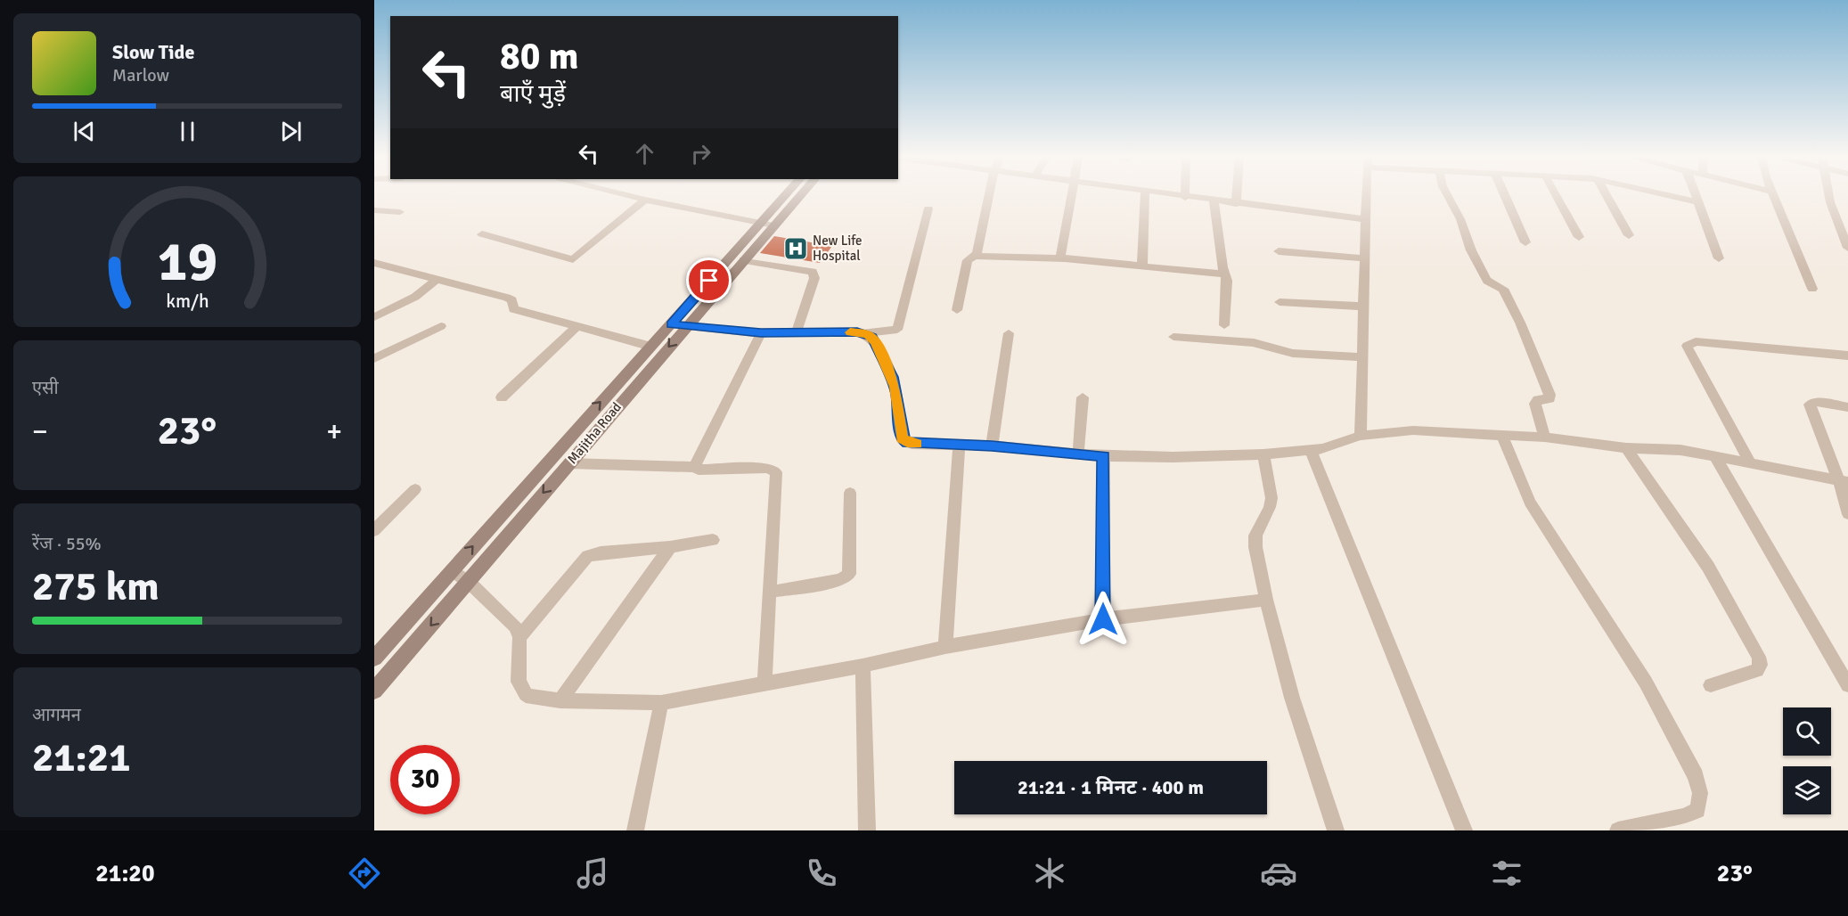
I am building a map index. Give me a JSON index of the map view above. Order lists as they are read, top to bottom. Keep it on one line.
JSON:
{"streets":{"main road":["Majitha Road"]},"places":{"hospital":["New Life Hospital"]},"page":{"turn":["80 m","बाएँ मुड़ें"],"song":["Slow Tide","Marlow"],"tile":["एसी",["रेंज · 55%","275 km"],["आगमन","21:21"]],"heat":["−","23°","+"],"limit":"30","trip":"21:21 · 1 मिनट · 400 m","tabs":["21:20","23°"],"gauge":["19","km/h"]}}
